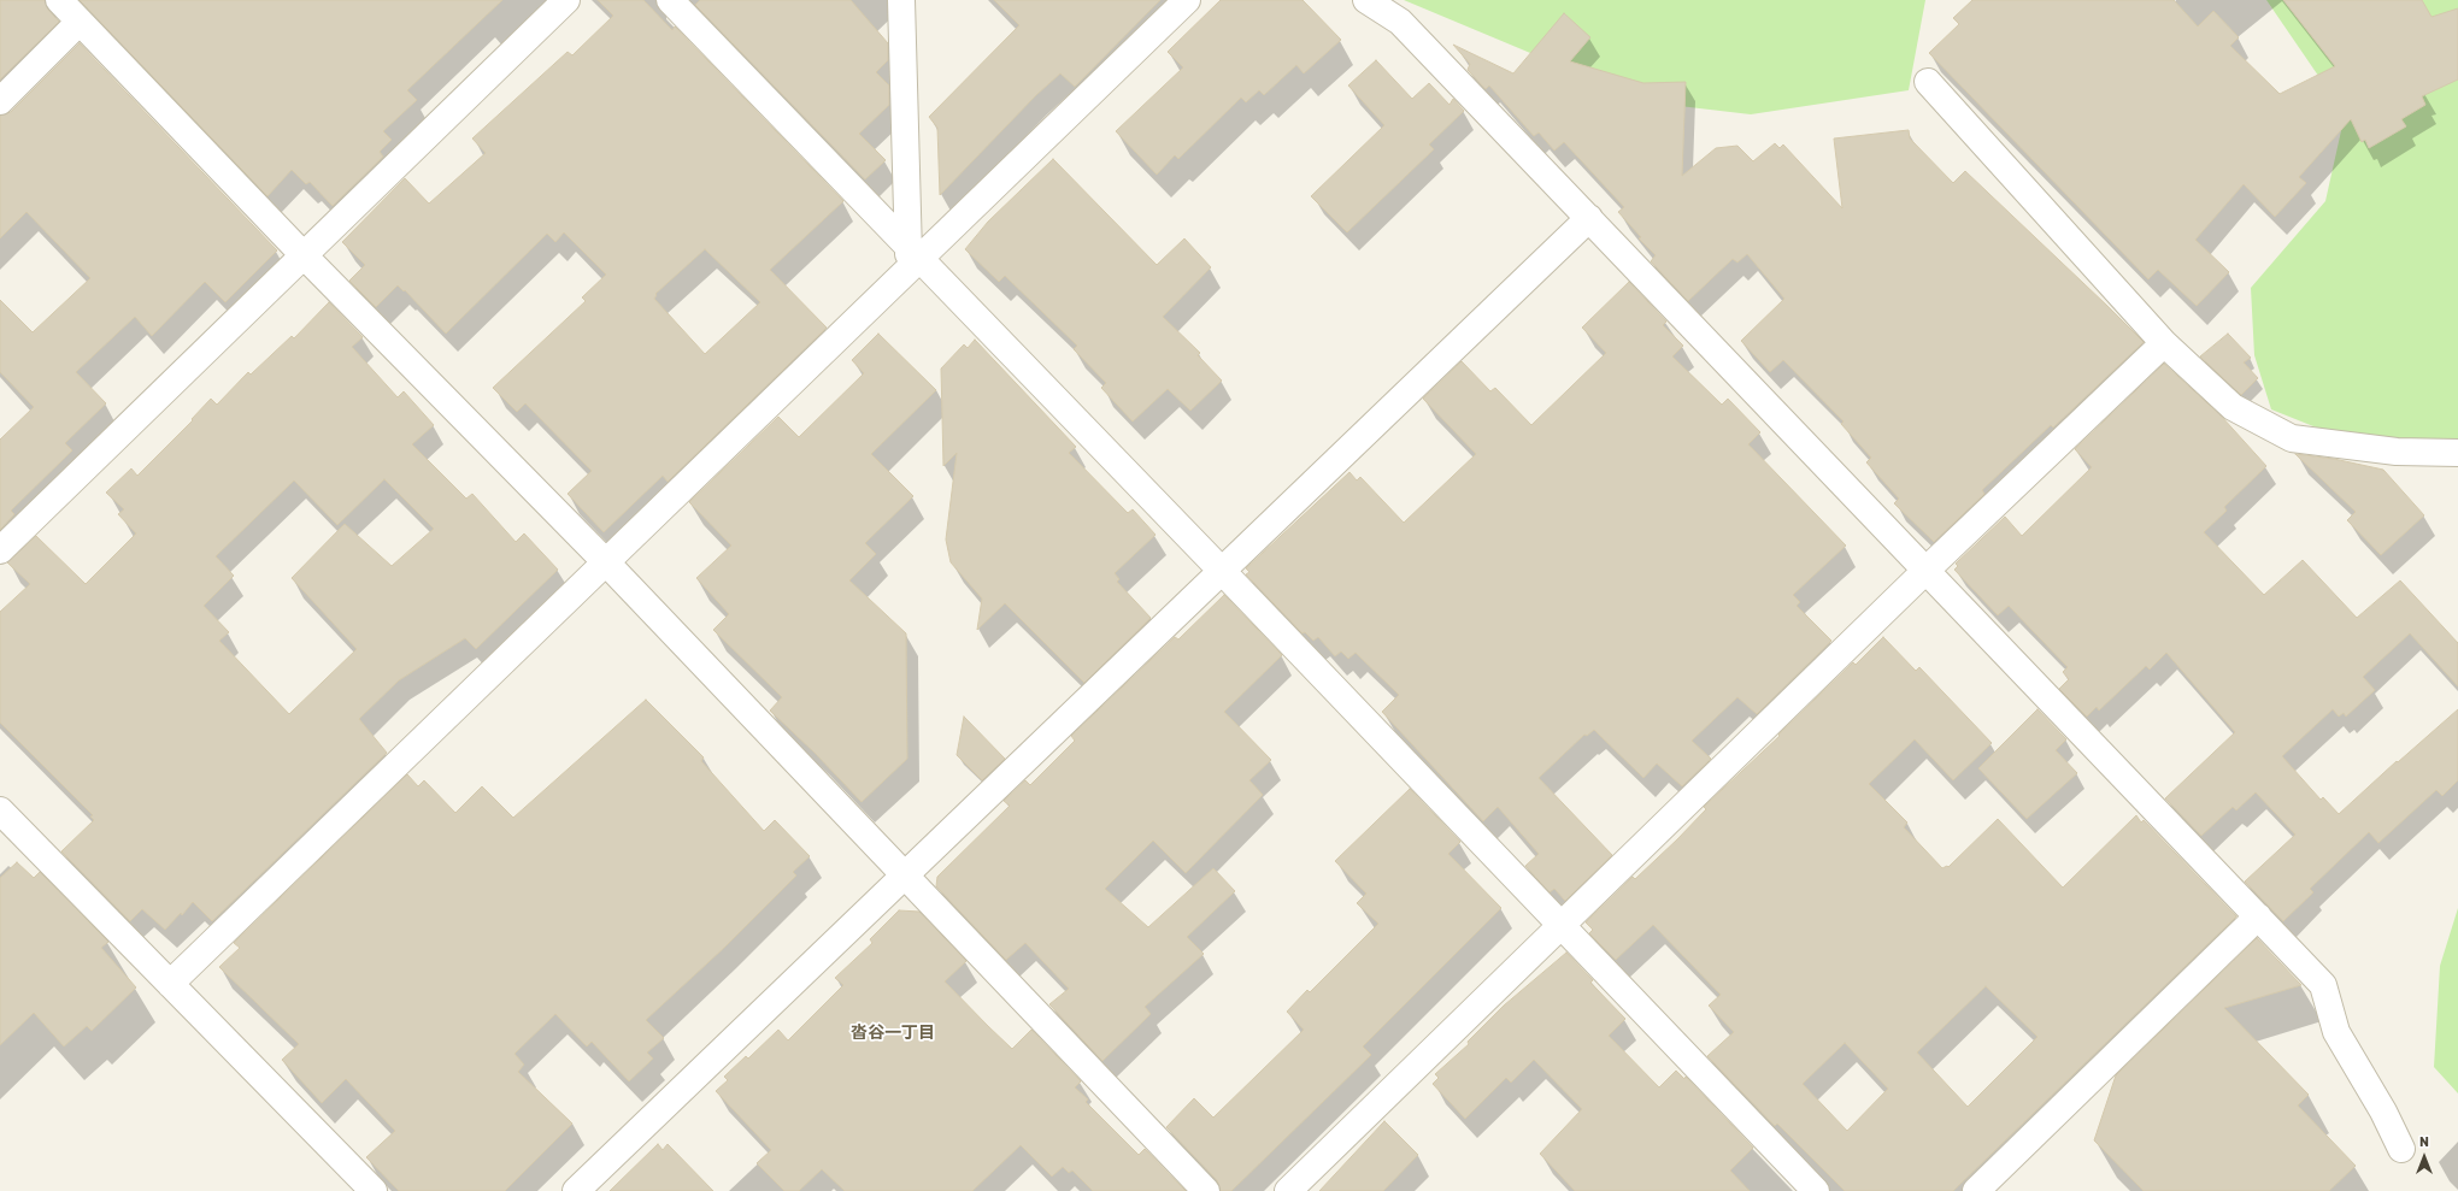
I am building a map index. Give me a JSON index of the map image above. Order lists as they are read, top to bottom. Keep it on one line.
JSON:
{"districts":["沓谷一丁目"],"north":"top"}
